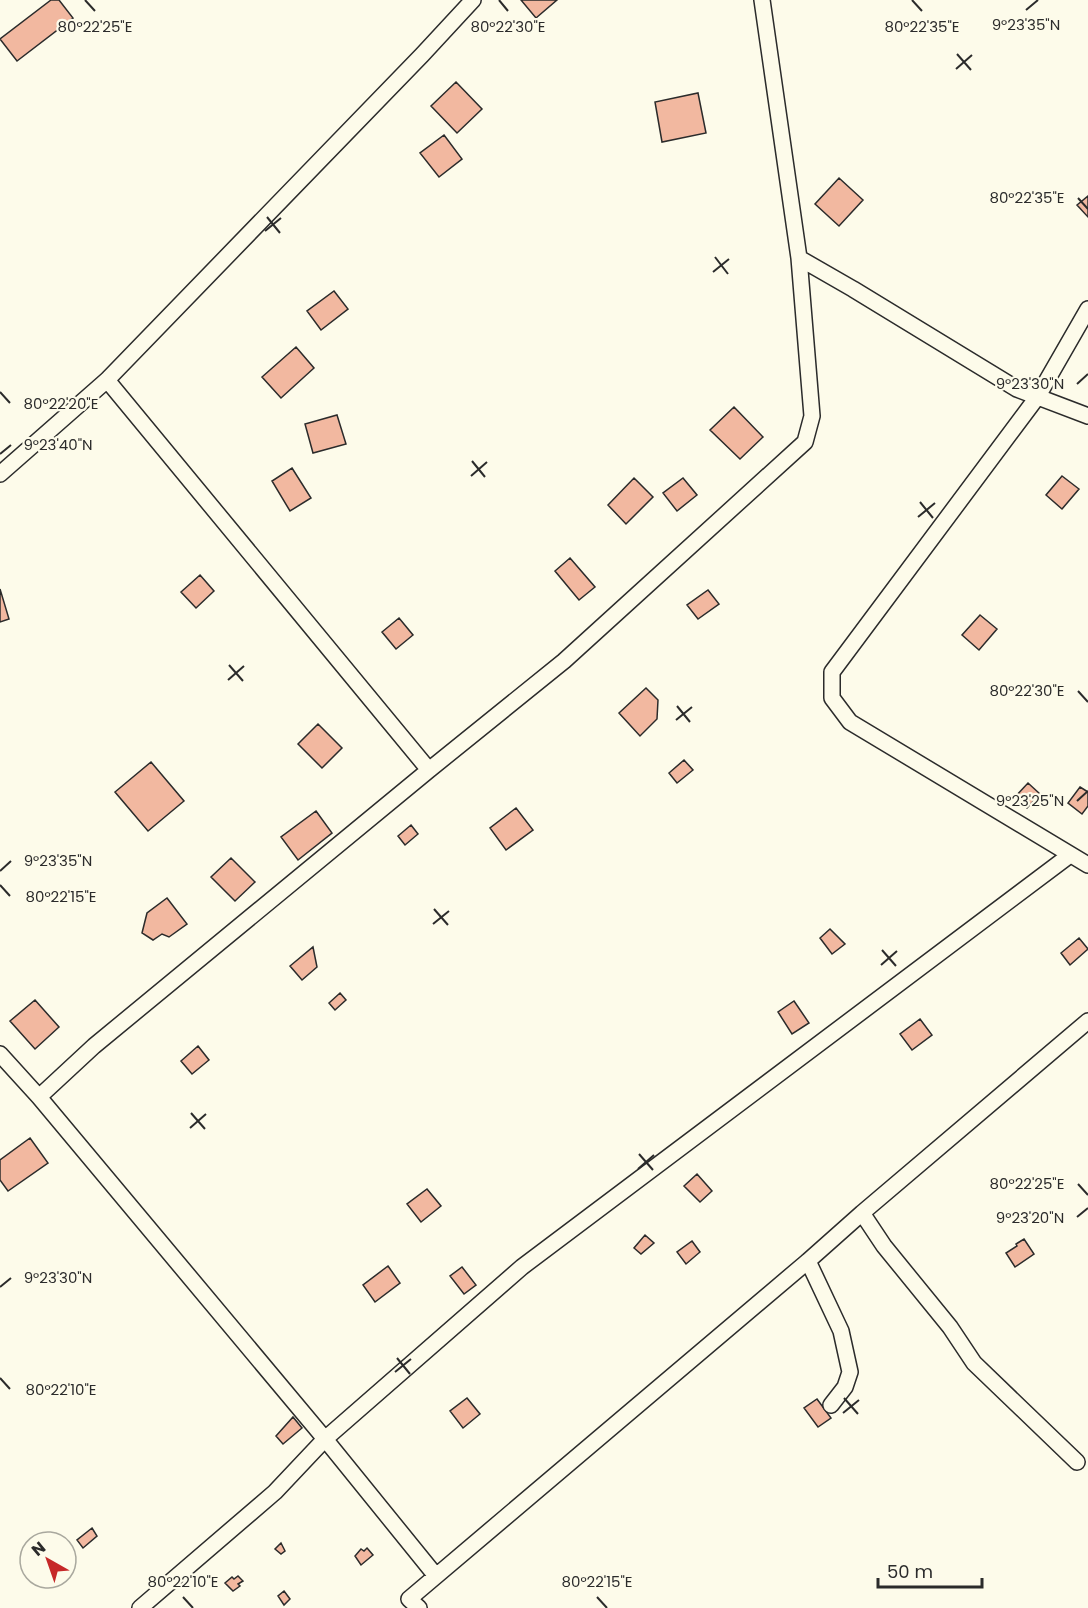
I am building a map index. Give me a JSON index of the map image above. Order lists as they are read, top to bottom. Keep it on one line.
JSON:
{"scale_bar":"50 m","north":"top left","coordinates":["9°23'35\"N","80°22'25\"E","80°22'30\"E","80°22'35\"E","9°23'30\"N","80°22'20\"E","9°23'40\"N","9°23'25\"N","80°22'15\"E","9°23'20\"N","80°22'10\"E"]}
